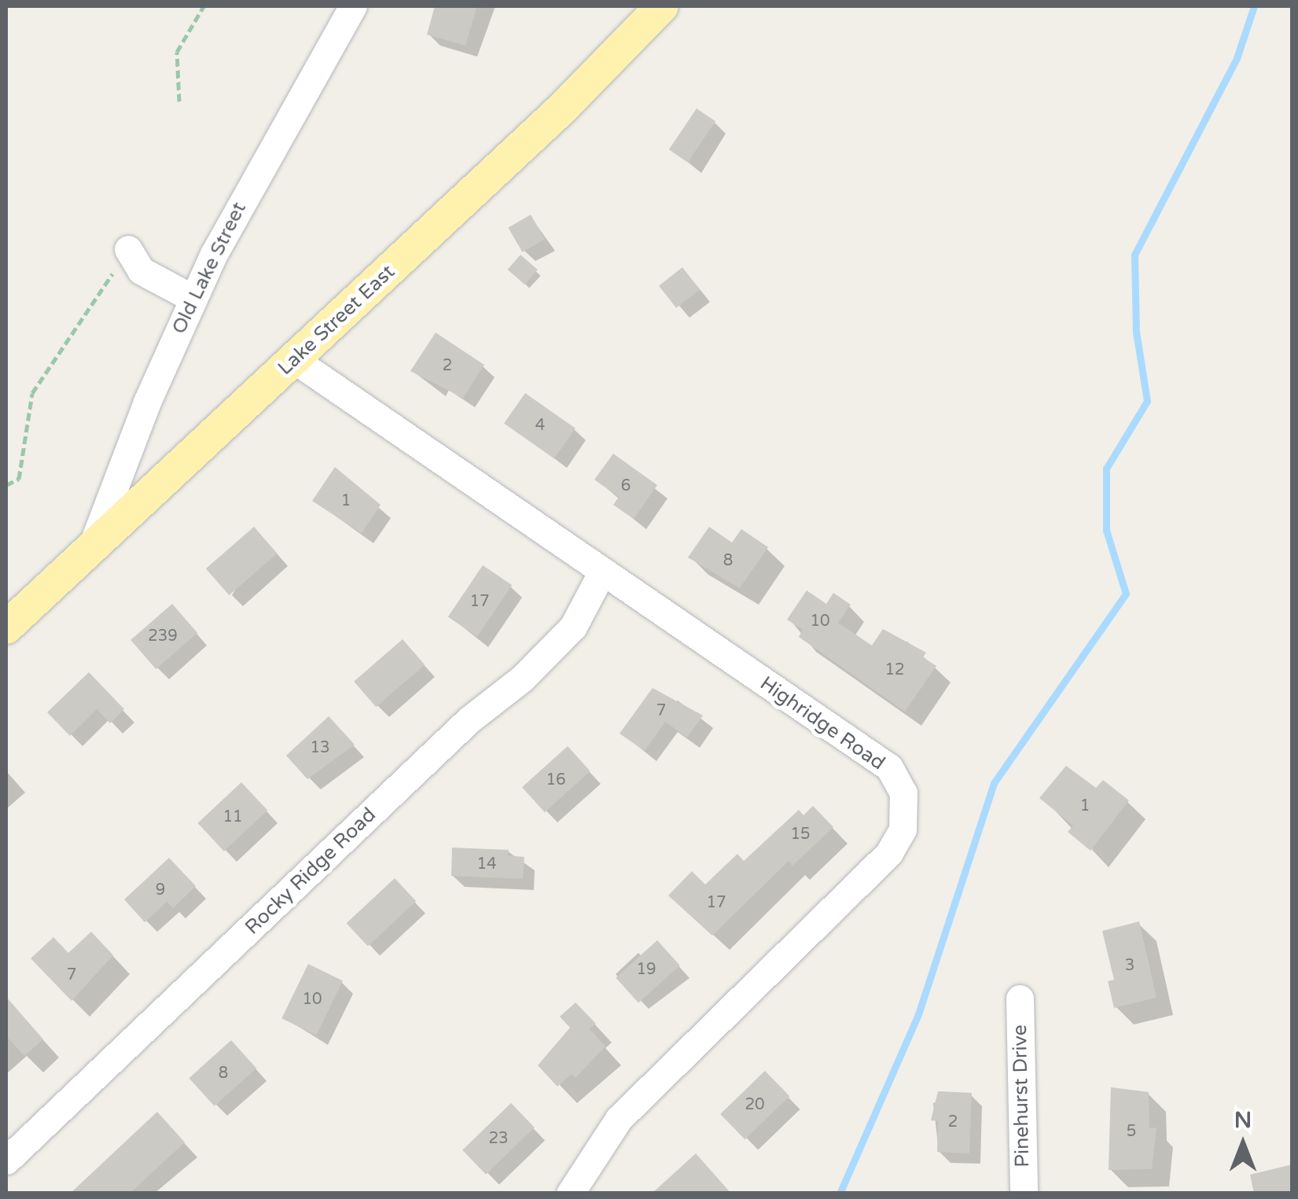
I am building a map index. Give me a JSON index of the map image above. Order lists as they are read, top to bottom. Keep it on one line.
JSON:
{"streets":{"main road":["Lake Street East"],"street":["Old Lake Street","Highridge Road","Rocky Ridge Road","Pinehurst Drive"]},"crossings":[["Old Lake Street","Lake Street East"],["Lake Street East","Highridge Road"],["Highridge Road","Rocky Ridge Road"]],"house_numbers":["2","4","6","1","8","17","10","239","12","7","13","16","1","11","15","14","9","17","3","19","7","10","8","20","2","5","23"],"north":"top"}
